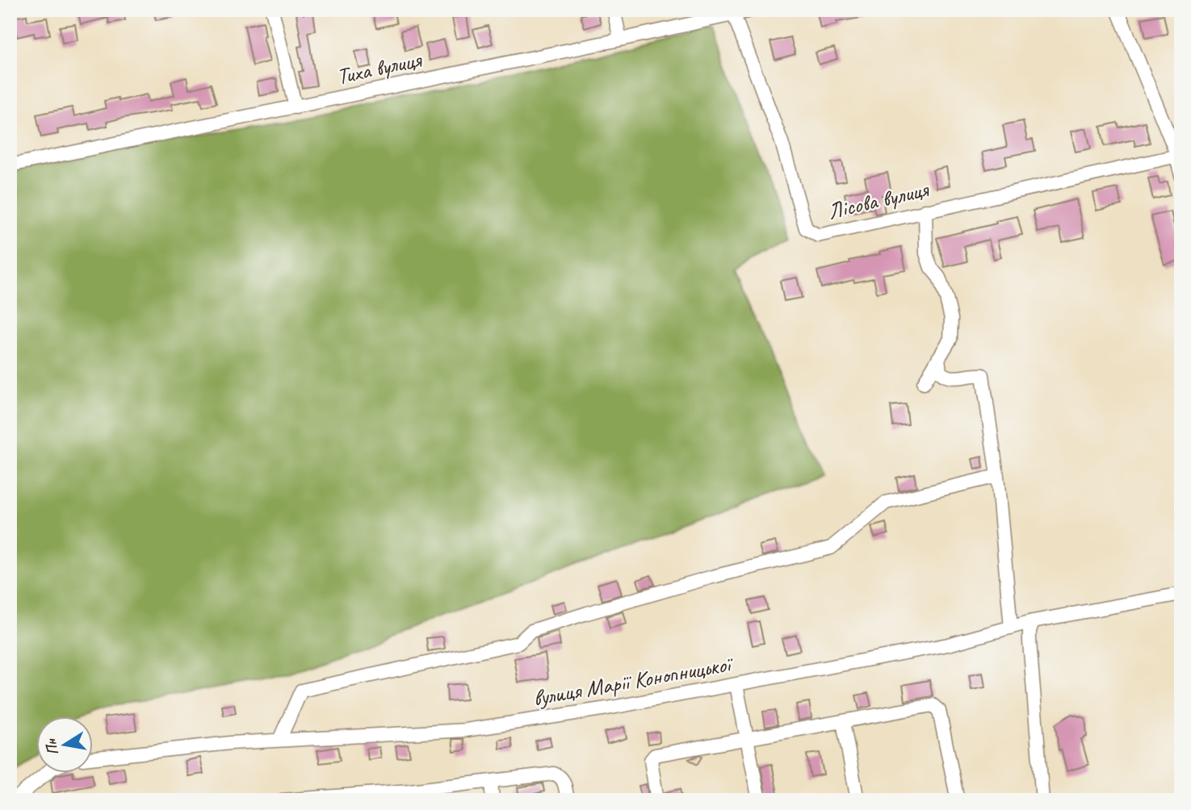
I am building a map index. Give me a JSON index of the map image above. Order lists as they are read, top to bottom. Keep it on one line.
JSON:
{"streets":{"street":["Тиха вулиця","Лісова вулиця","вулиця Марії Конопницької"]},"crossings":[["Тиха вулиця","Лісова вулиця"]],"north":"left"}
